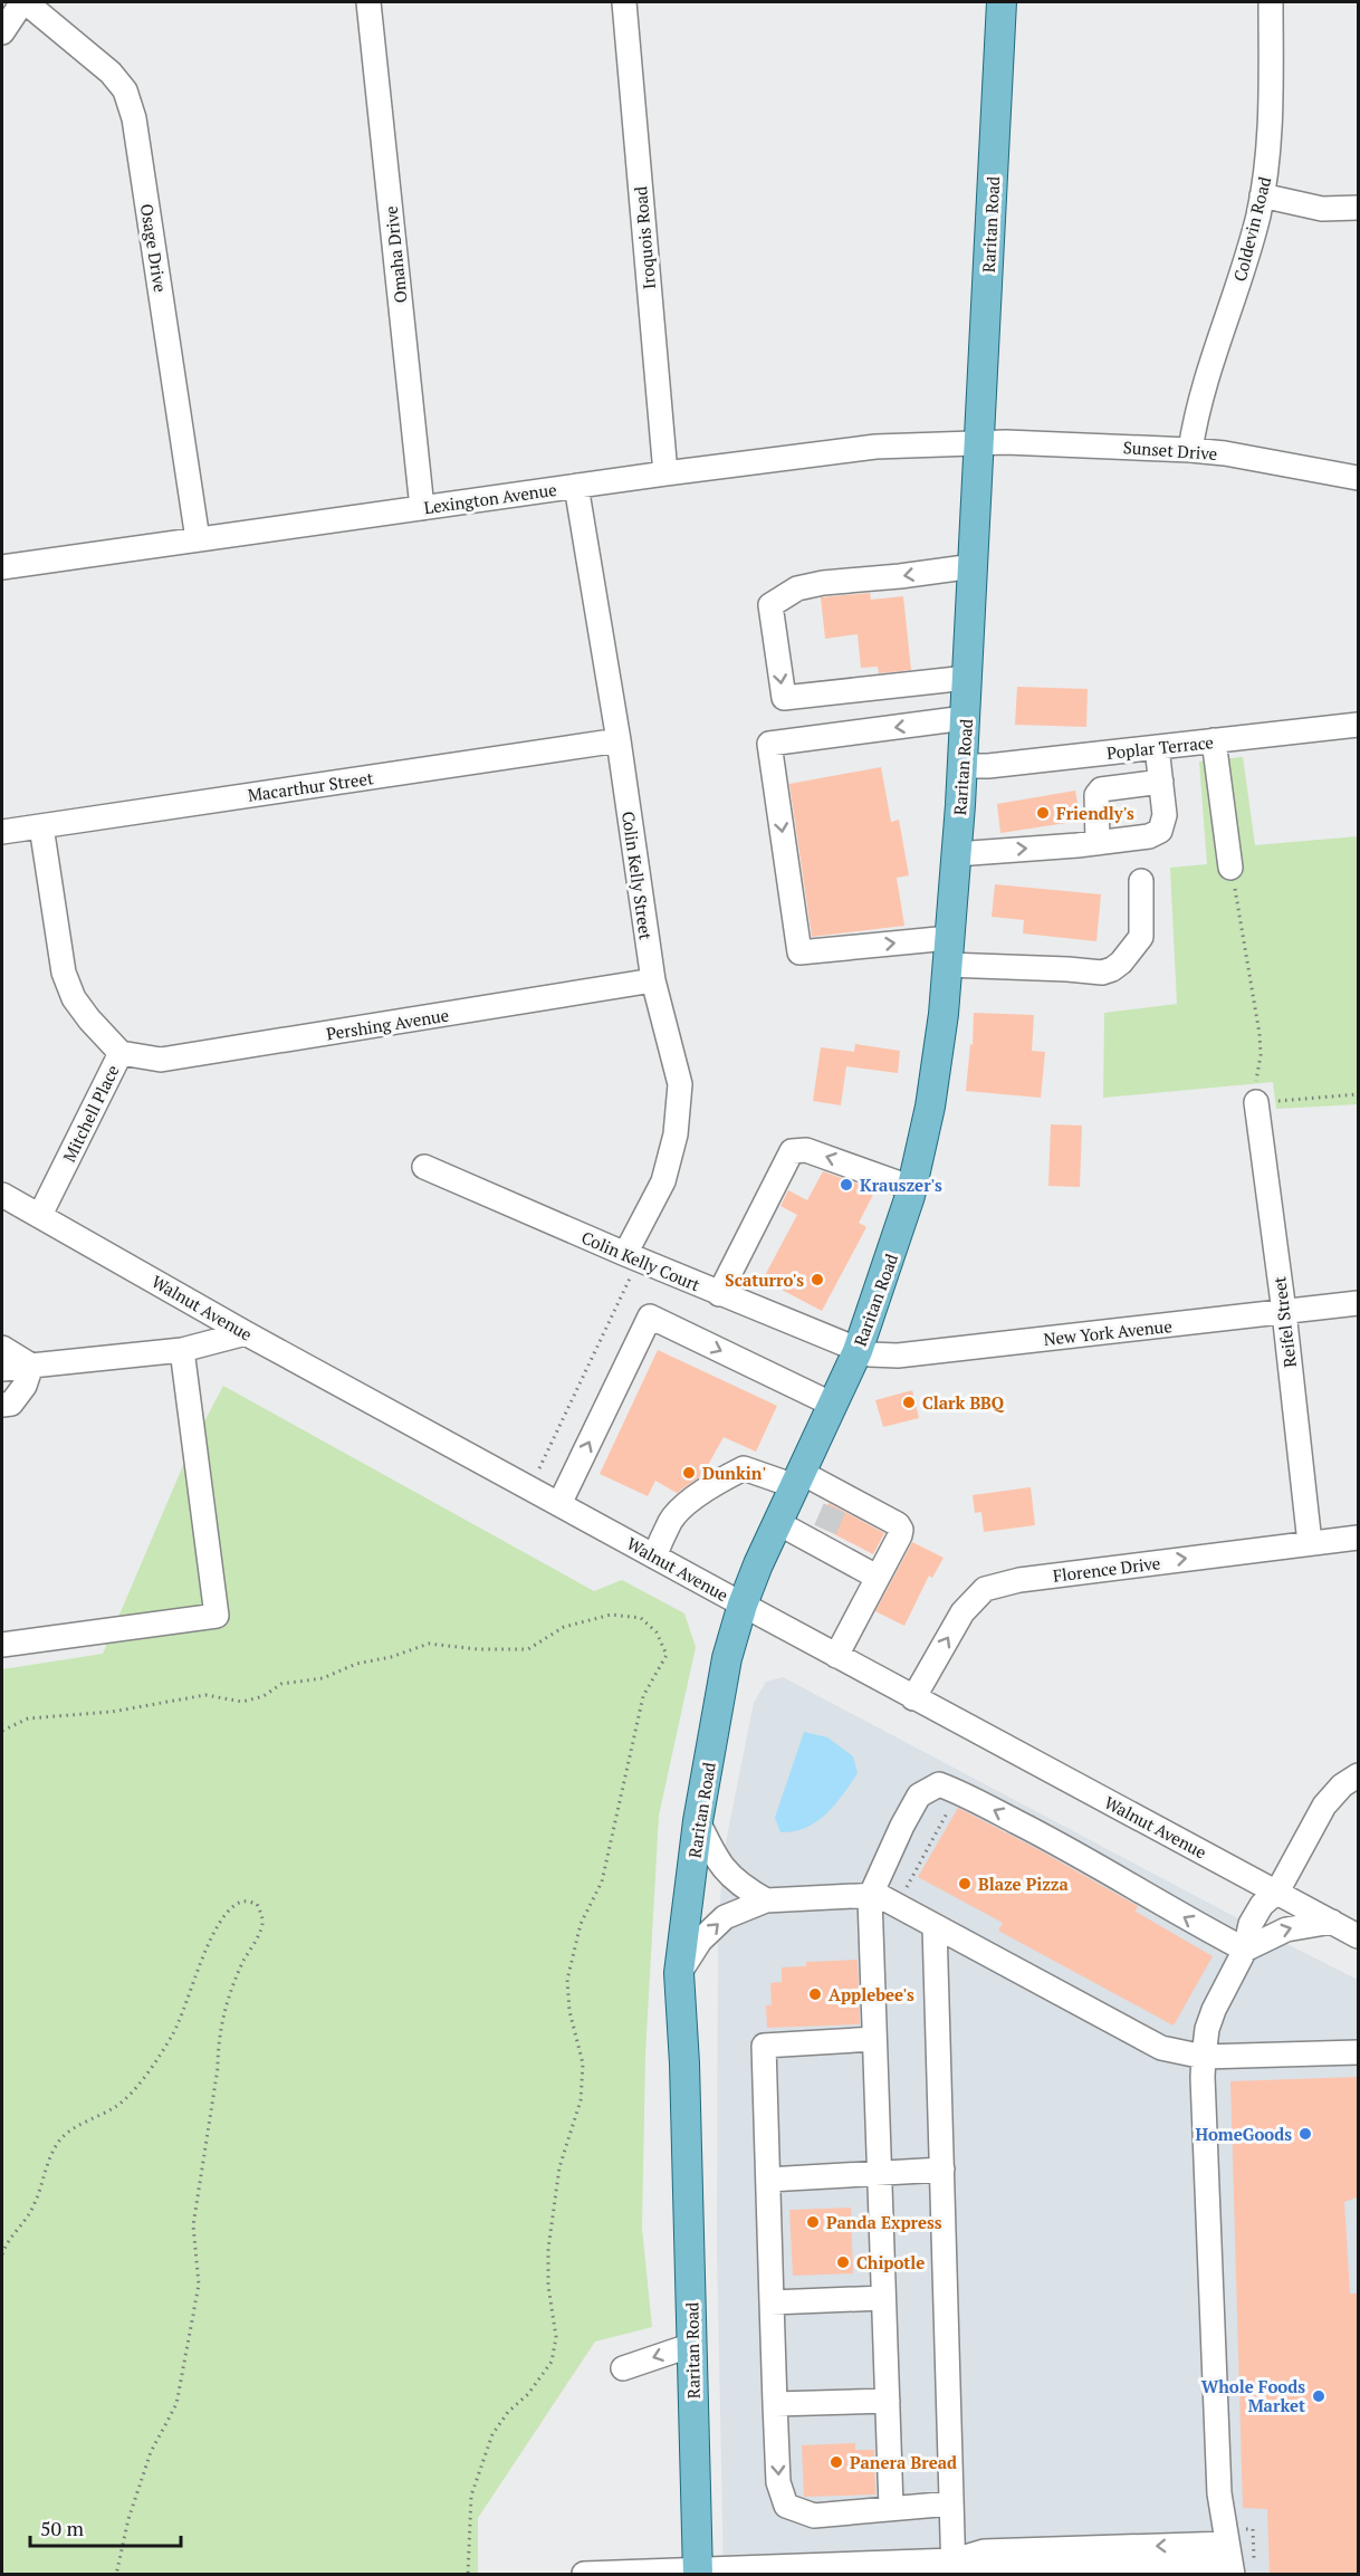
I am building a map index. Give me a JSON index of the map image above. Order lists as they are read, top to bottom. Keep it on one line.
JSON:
{"streets":{"main road":["Raritan Road"],"street":["Coldevin Road","Iroquois Road","Osage Drive","Omaha Drive","Sunset Drive","Lexington Avenue","Poplar Terrace","Macarthur Street","Colin Kelly Street","Pershing Avenue","Mitchell Place","Colin Kelly Court","Walnut Avenue","Reifel Street","New York Avenue","Florence Drive"]},"crossings":[["Raritan Road","Sunset Drive"],["Raritan Road","Lexington Avenue"],["Raritan Road","Poplar Terrace"],["Raritan Road","Colin Kelly Court"],["Raritan Road","Walnut Avenue"],["Raritan Road","New York Avenue"],["Coldevin Road","Sunset Drive"],["Iroquois Road","Lexington Avenue"],["Osage Drive","Lexington Avenue"],["Omaha Drive","Lexington Avenue"],["Sunset Drive","Lexington Avenue"],["Lexington Avenue","Colin Kelly Street"],["Macarthur Street","Colin Kelly Street"],["Macarthur Street","Mitchell Place"],["Colin Kelly Street","Pershing Avenue"],["Colin Kelly Street","Colin Kelly Court"],["Pershing Avenue","Mitchell Place"],["Mitchell Place","Walnut Avenue"],["Colin Kelly Court","New York Avenue"],["Walnut Avenue","Florence Drive"],["Reifel Street","New York Avenue"],["Reifel Street","Florence Drive"]],"one_way":["Florence Drive"],"places":["Friendly's","Krauszer's","Scaturro's","Clark BBQ","Dunkin'","Blaze Pizza","Applebee's","HomeGoods","Panda Express","Chipotle","Whole Foods Market","Panera Bread"],"scale_bar":"50 m"}
